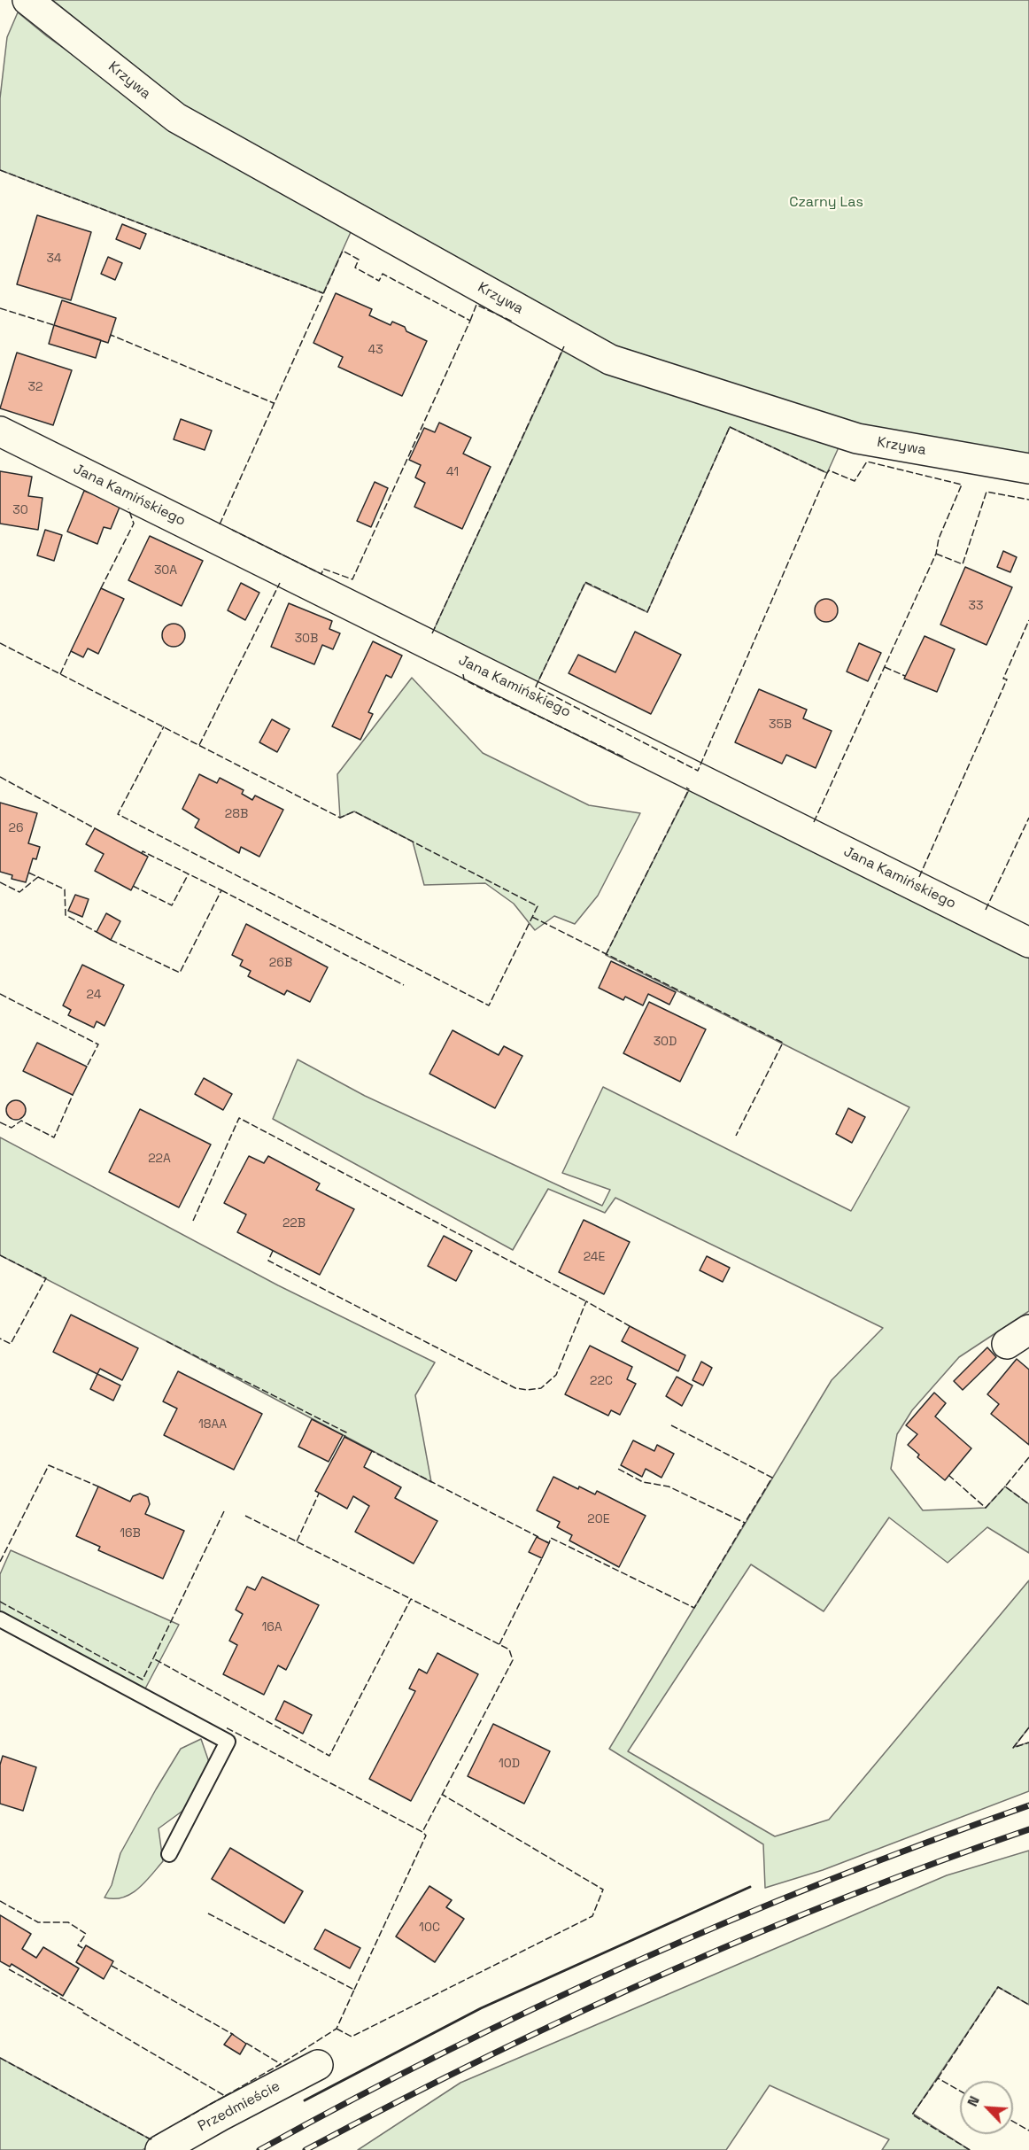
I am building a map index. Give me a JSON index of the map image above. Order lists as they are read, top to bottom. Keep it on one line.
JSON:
{"streets":{"street":["Krzywa","Jana Kamińskiego","Przedmieście"]},"parks":["Czarny Las"],"house_numbers":["34","43","32","41","30","30A","33","30B","35B","28B","26","26B","24","30D","22A","22B","24E","22C","18AA","20E","16B","16A","10D","10C"],"north":"top left"}
